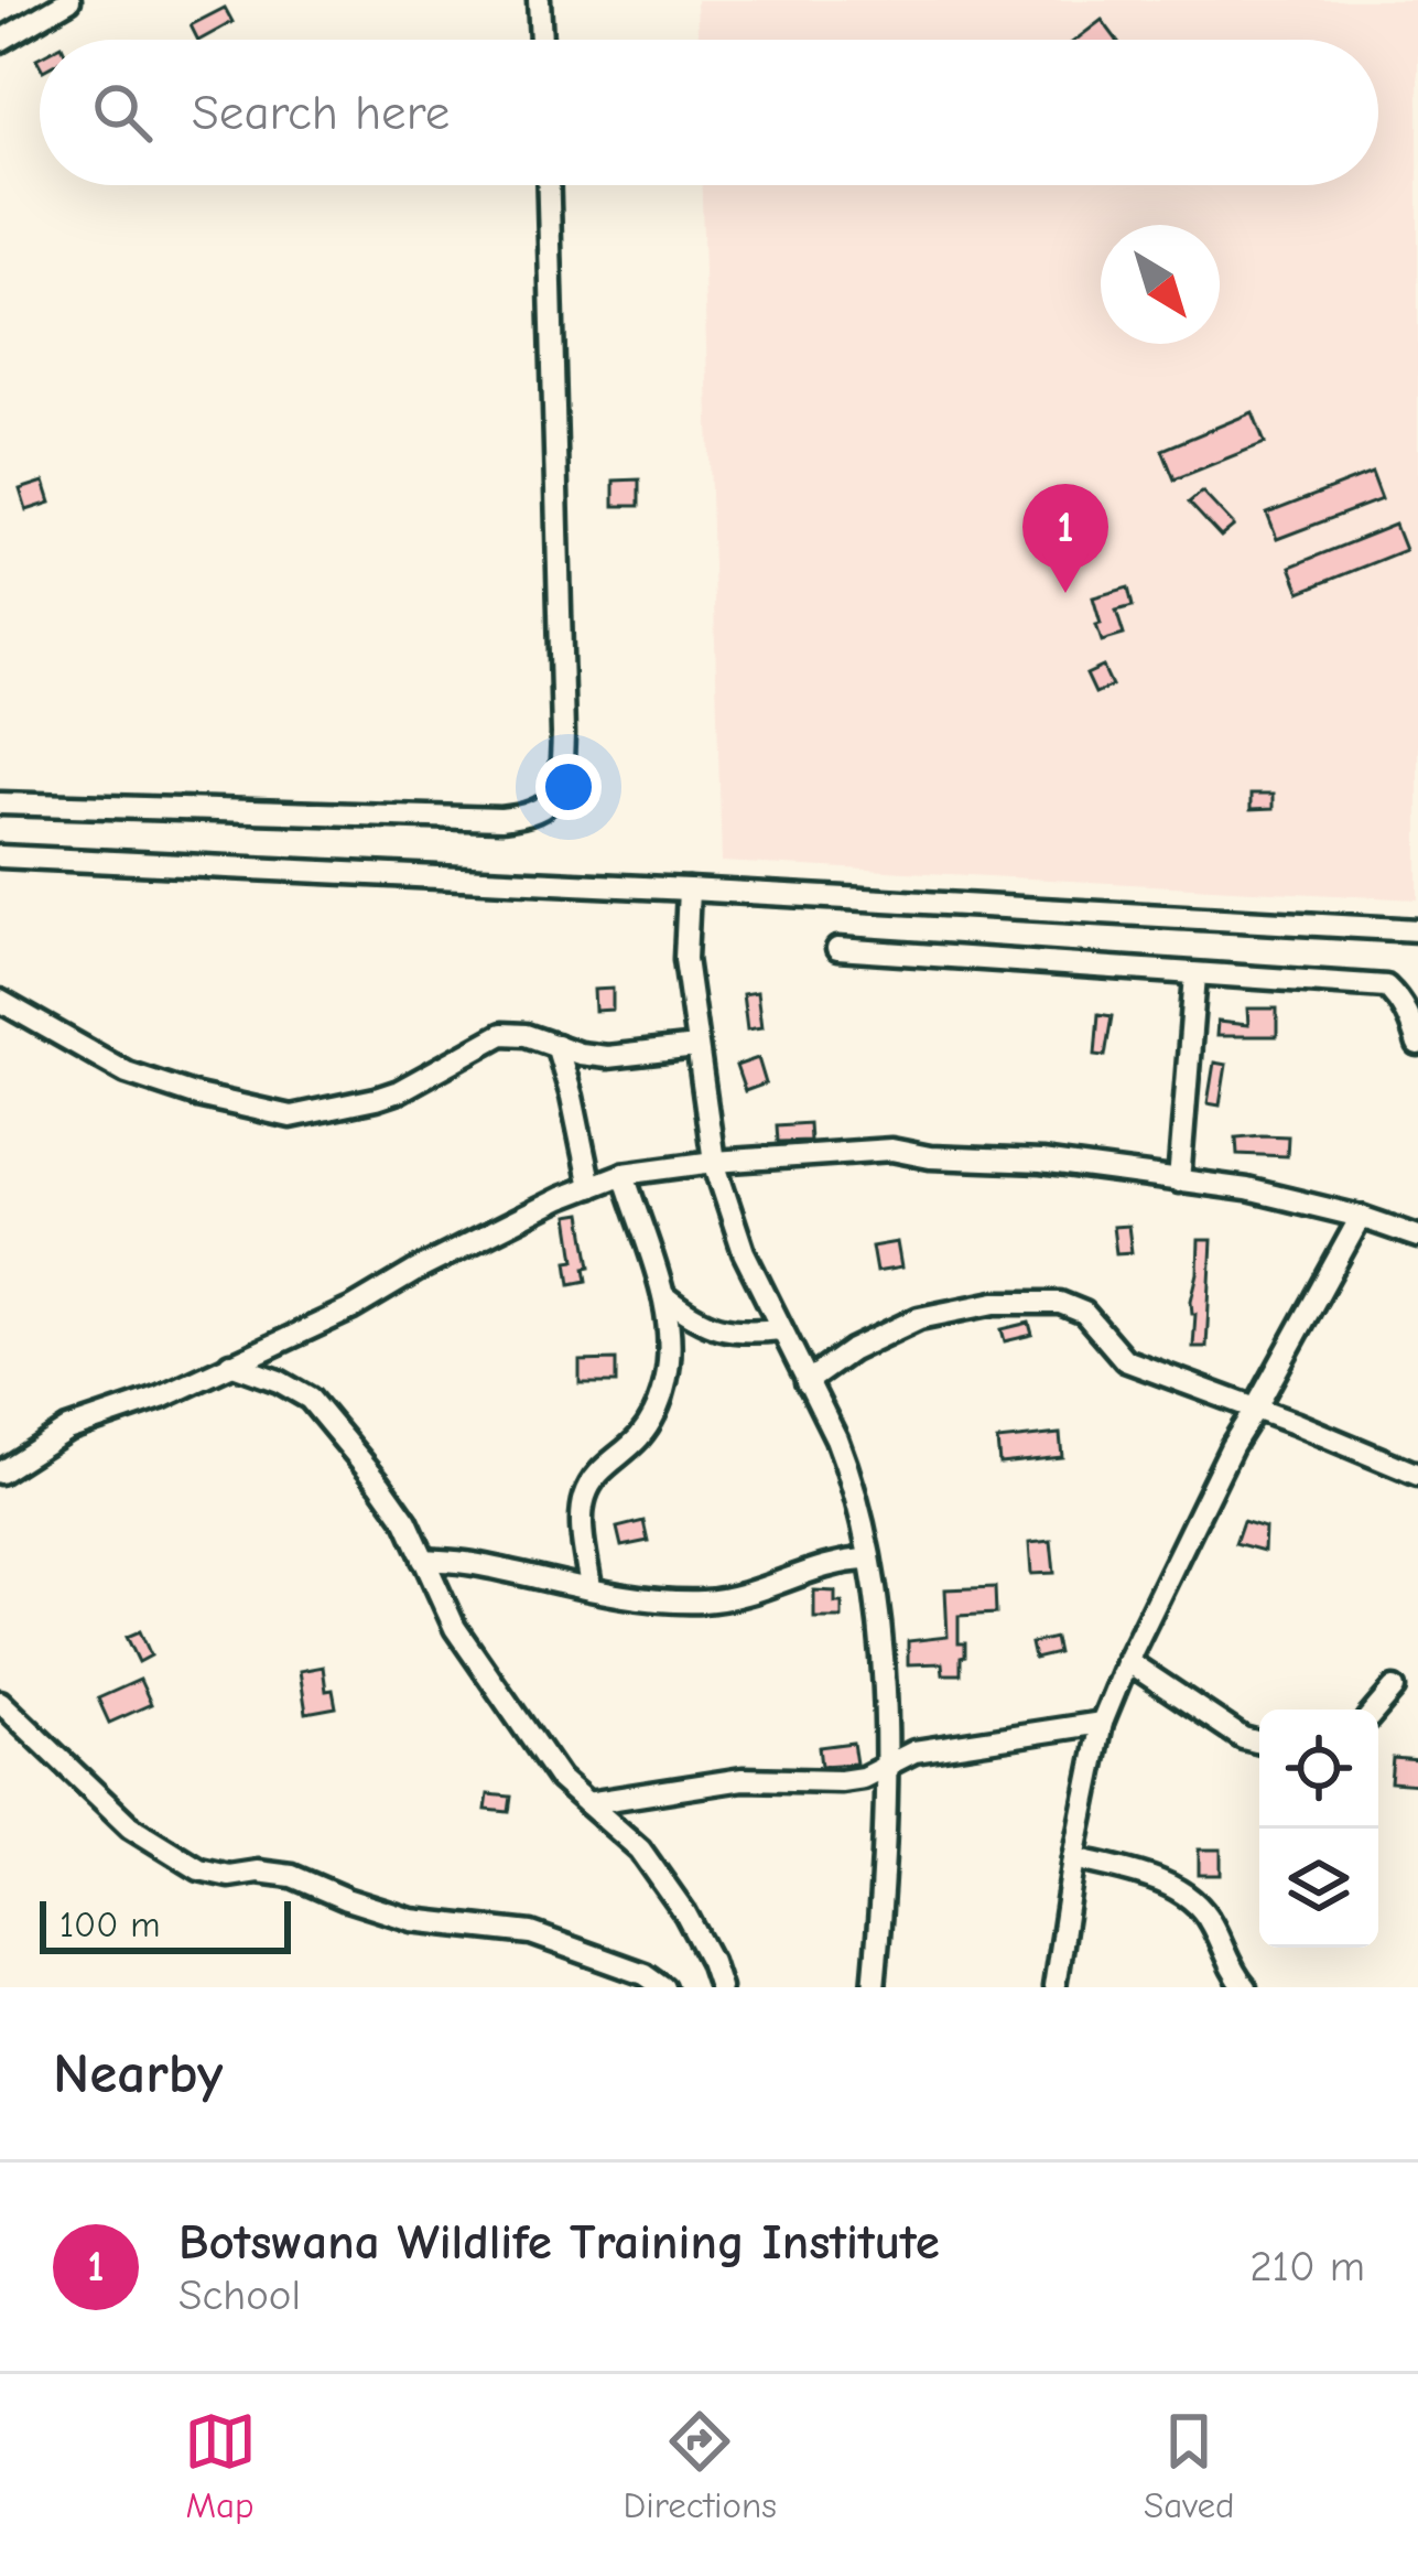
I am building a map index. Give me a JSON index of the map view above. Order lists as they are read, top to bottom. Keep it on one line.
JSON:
{"scale_bar":"100 m","north":"bottom right","page":{"search":"Search here","pins":"1","scale":"100 m","heading":"Nearby","list":[{"mark":"1","name":"Botswana Wildlife Training Institute","note":"School","value":"210 m"}],"nav":["Map","Directions","Saved"]}}
